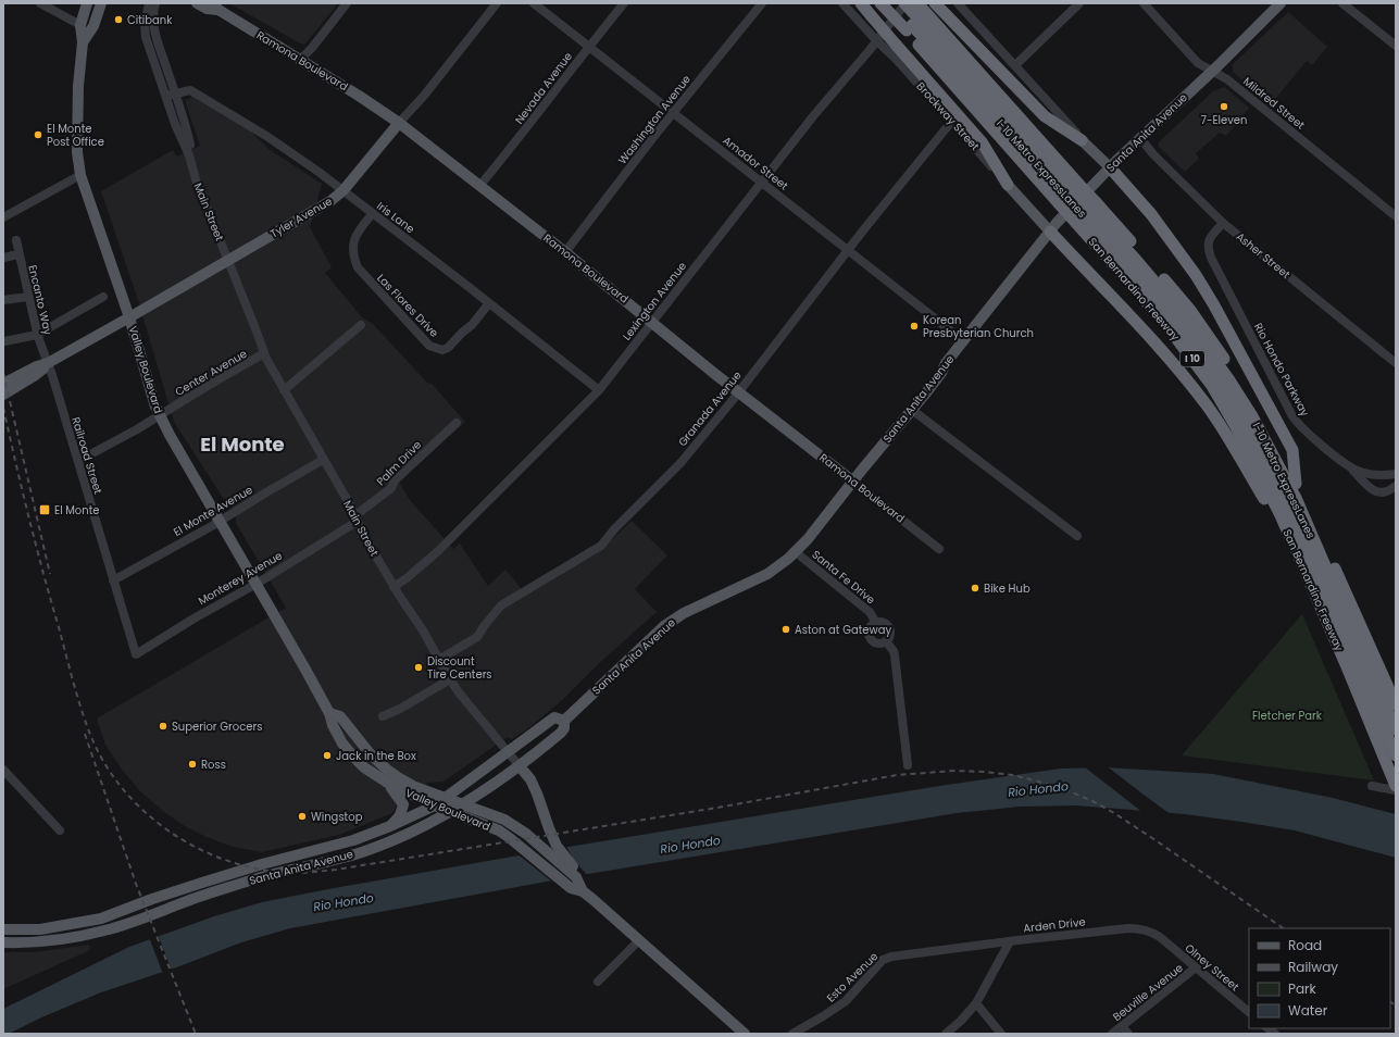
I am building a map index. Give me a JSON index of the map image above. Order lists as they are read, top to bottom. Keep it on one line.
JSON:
{"streets":{"highway":["I-10 Metro ExpressLanes","San Bernardino Freeway","I 10"],"main road":["Ramona Boulevard","Brockway Street","Santa Anita Avenue","Main Street","Tyler Avenue","Valley Boulevard"],"street":["Nevada Avenue","Mildred Street","Washington Avenue","Amador Street","Iris Lane","Asher Street","Encanto Way","Lexington Avenue","Las Flores Drive","Rio Hondo Parkway","Center Avenue","Granada Avenue","Railroad Street","Palm Drive","El Monte Avenue","Santa Fe Drive","Monterey Avenue","Arden Drive","Olney Street","Esto Avenue","Beuville Avenue"]},"crossings":[["Ramona Boulevard","Nevada Avenue"],["Ramona Boulevard","Washington Avenue"],["Ramona Boulevard","Santa Anita Avenue"],["Ramona Boulevard","Tyler Avenue"],["Ramona Boulevard","Lexington Avenue"],["Ramona Boulevard","Granada Avenue"],["Nevada Avenue","Amador Street"],["Mildred Street","Santa Anita Avenue"],["Brockway Street","Santa Anita Avenue"],["Brockway Street","Lexington Avenue"],["Brockway Street","Granada Avenue"],["Washington Avenue","Amador Street"],["Santa Anita Avenue","Amador Street"],["Santa Anita Avenue","Main Street"],["Santa Anita Avenue","Asher Street"],["Santa Anita Avenue","Valley Boulevard"],["Santa Anita Avenue","Santa Fe Drive"],["Amador Street","Lexington Avenue"],["Amador Street","Granada Avenue"],["I-10 Metro ExpressLanes","San Bernardino Freeway"],["Main Street","Tyler Avenue"],["Main Street","Iris Lane"],["Main Street","Lexington Avenue"],["Main Street","Valley Boulevard"],["Main Street","Center Avenue"],["Main Street","Granada Avenue"],["Main Street","Palm Drive"],["Main Street","El Monte Avenue"],["Main Street","Monterey Avenue"],["Tyler Avenue","Iris Lane"],["Tyler Avenue","Encanto Way"],["Tyler Avenue","Valley Boulevard"],["Tyler Avenue","Railroad Street"],["Iris Lane","Lexington Avenue"],["Iris Lane","Las Flores Drive"],["Asher Street","Rio Hondo Parkway"],["Encanto Way","Railroad Street"],["Valley Boulevard","Center Avenue"],["Valley Boulevard","El Monte Avenue"],["Valley Boulevard","Monterey Avenue"],["Center Avenue","Railroad Street"],["Railroad Street","El Monte Avenue"],["Railroad Street","Monterey Avenue"],["Palm Drive","Monterey Avenue"],["Arden Drive","Olney Street"],["Arden Drive","Esto Avenue"],["Olney Street","Beuville Avenue"]],"districts":["El Monte"],"water":["Rio Hondo"],"parks":["Fletcher Park"],"places":{"other":["Citibank","7-Eleven","El Monte Post Office","Korean Presbyterian Church","Bike Hub","Aston at Gateway","Discount Tire Centers","Superior Grocers","Jack in the Box","Ross","Wingstop"],"transit":["El Monte"]},"legend":["Road","Railway","Park","Water"]}
